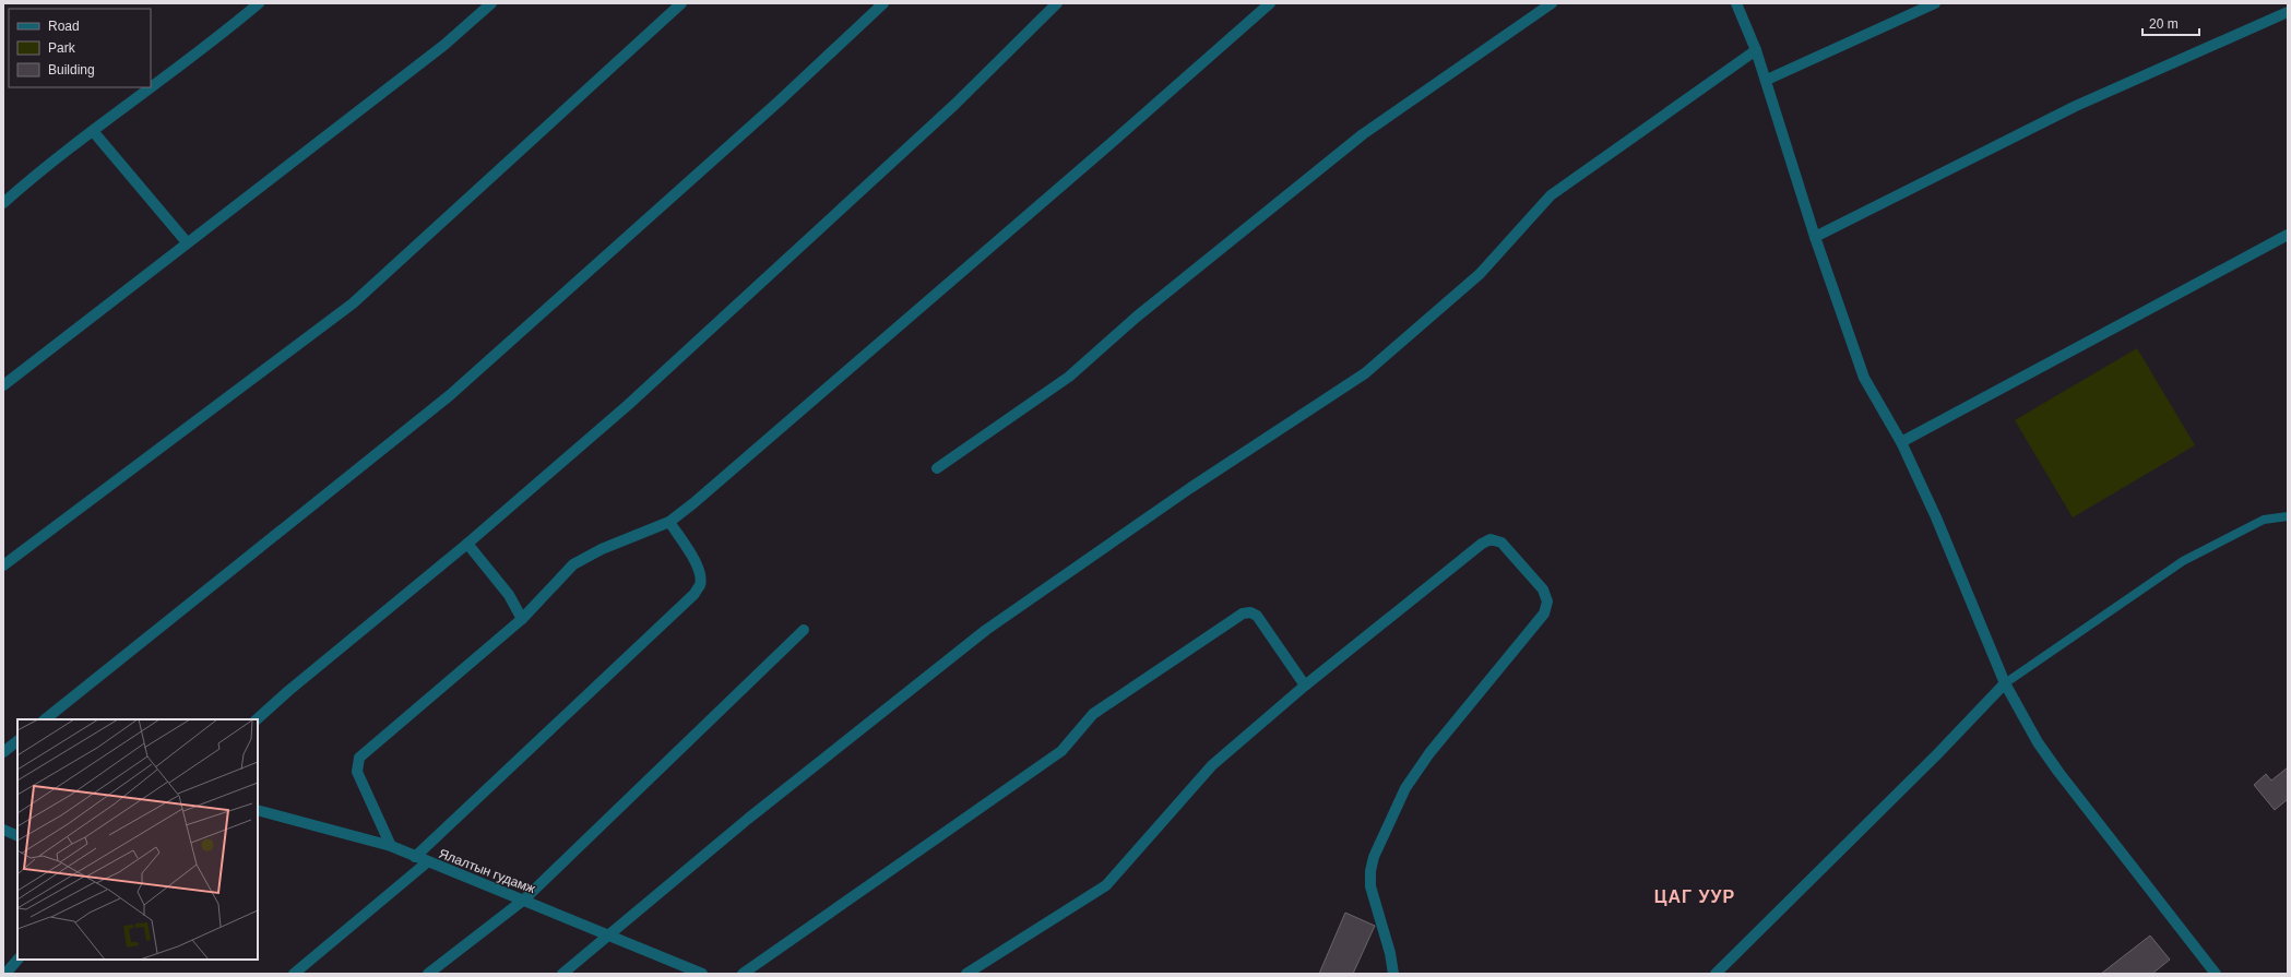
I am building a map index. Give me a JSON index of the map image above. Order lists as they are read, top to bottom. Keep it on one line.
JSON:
{"streets":{"street":["Ялалтын гудамж"]},"districts":["ЦАГ УУР"],"legend":["Road","Park","Building"],"scale_bar":"20 m"}
